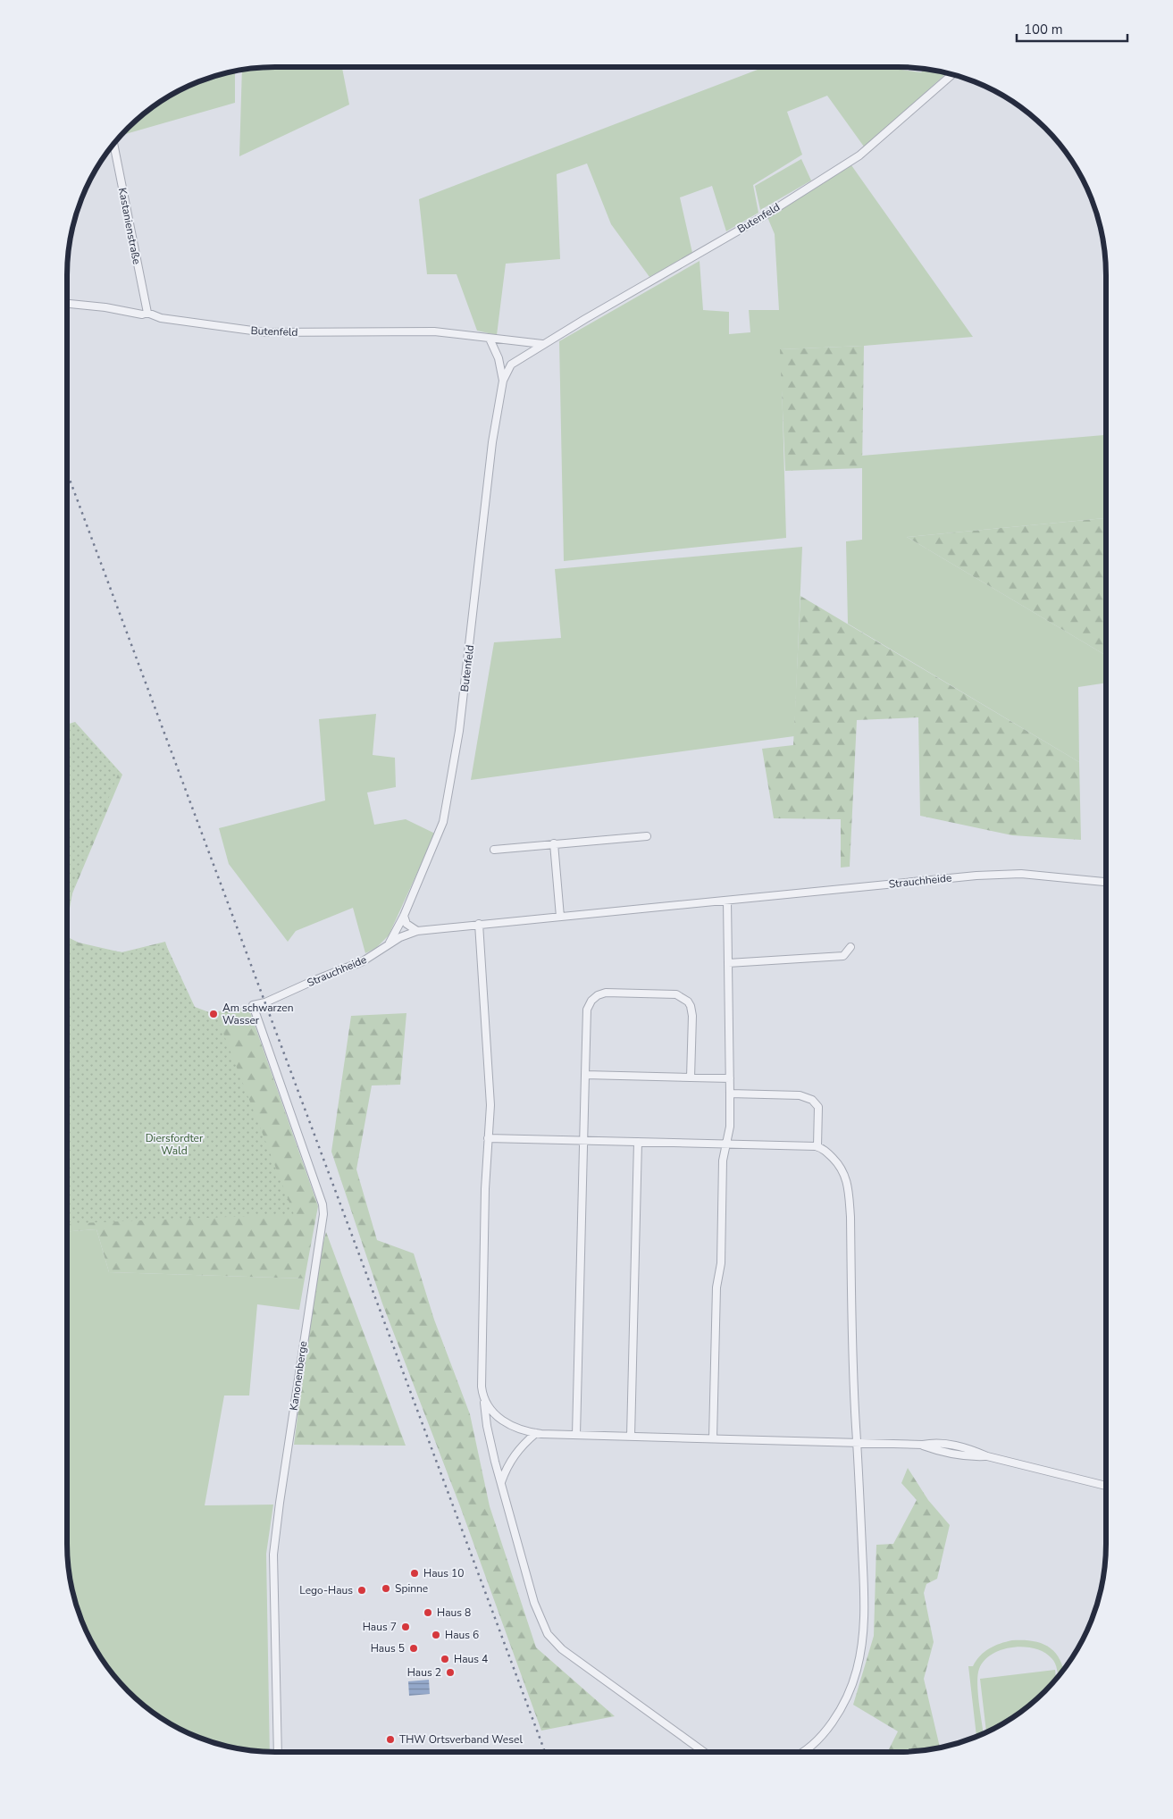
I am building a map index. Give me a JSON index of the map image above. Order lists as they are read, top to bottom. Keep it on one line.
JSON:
{"streets":{"street":["Butenfeld","Kastanienstraße","Strauchheide","Kanonenberge"]},"crossings":[["Butenfeld","Kastanienstraße"],["Butenfeld","Strauchheide"],["Strauchheide","Kanonenberge"]],"parks":["Diersfordter Wald"],"places":["Am schwarzen Wasser","Haus 10","Spinne","Lego-Haus","Haus 8","Haus 7","Haus 6","Haus 5","Haus 4","Haus 2","THW Ortsverband Wesel"],"scale_bar":"100 m"}
